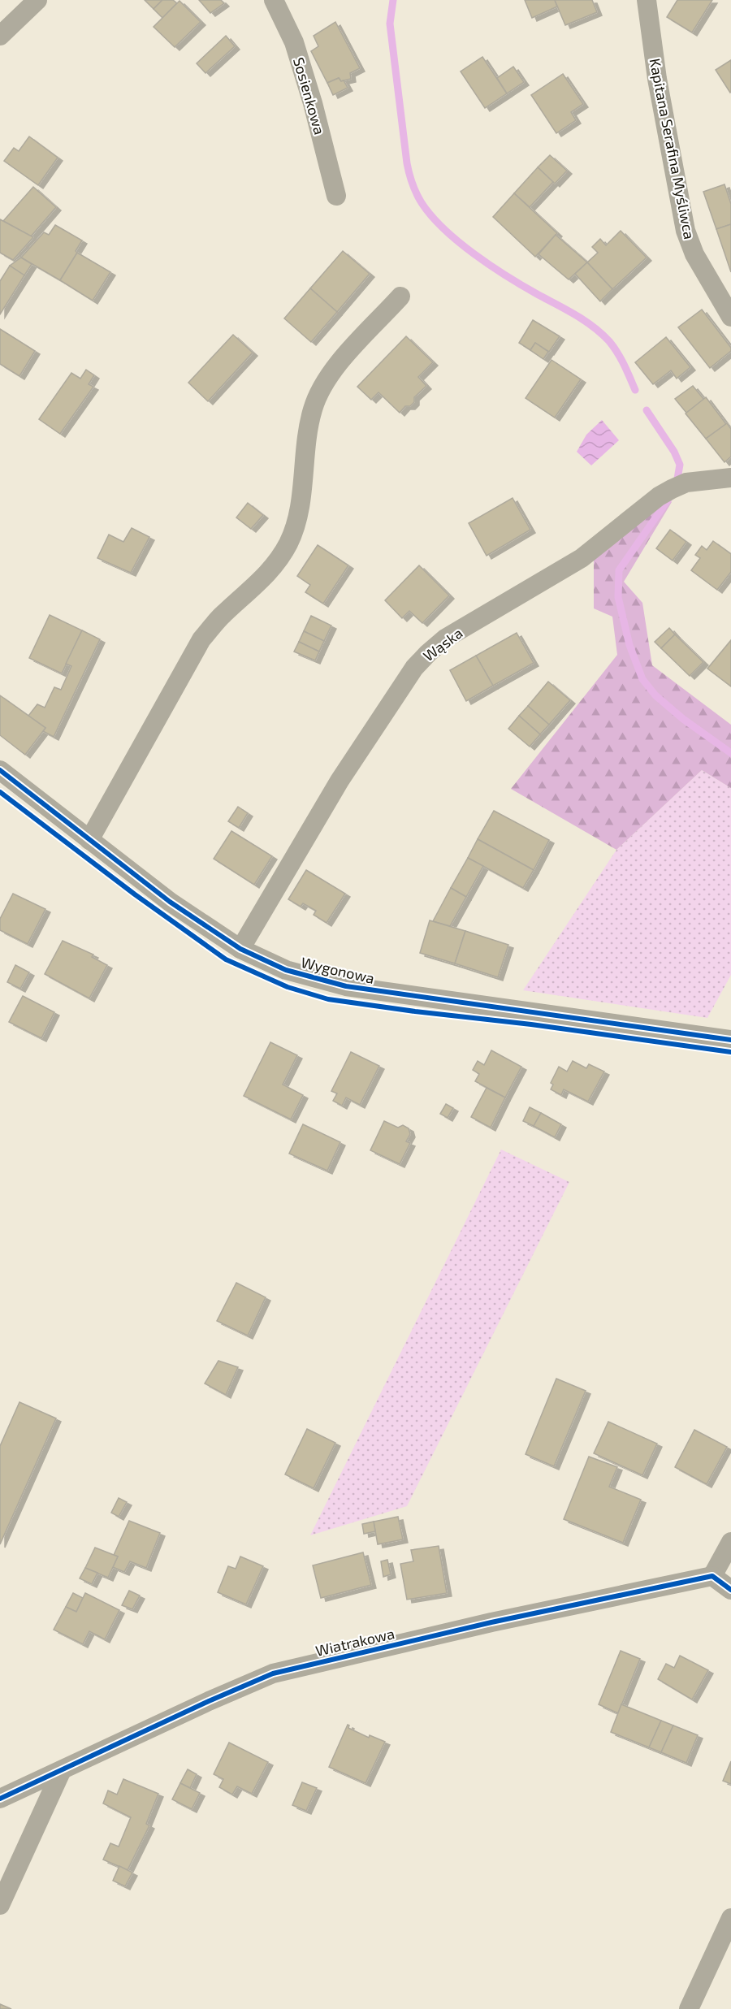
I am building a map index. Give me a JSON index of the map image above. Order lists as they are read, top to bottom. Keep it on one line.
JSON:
{"streets":{"street":["Sosienkowa","Kapitana Serafina Myśliwca","Wąska","Wygonowa","Wiatrakowa"]},"crossings":[["Wąska","Wygonowa"]]}
